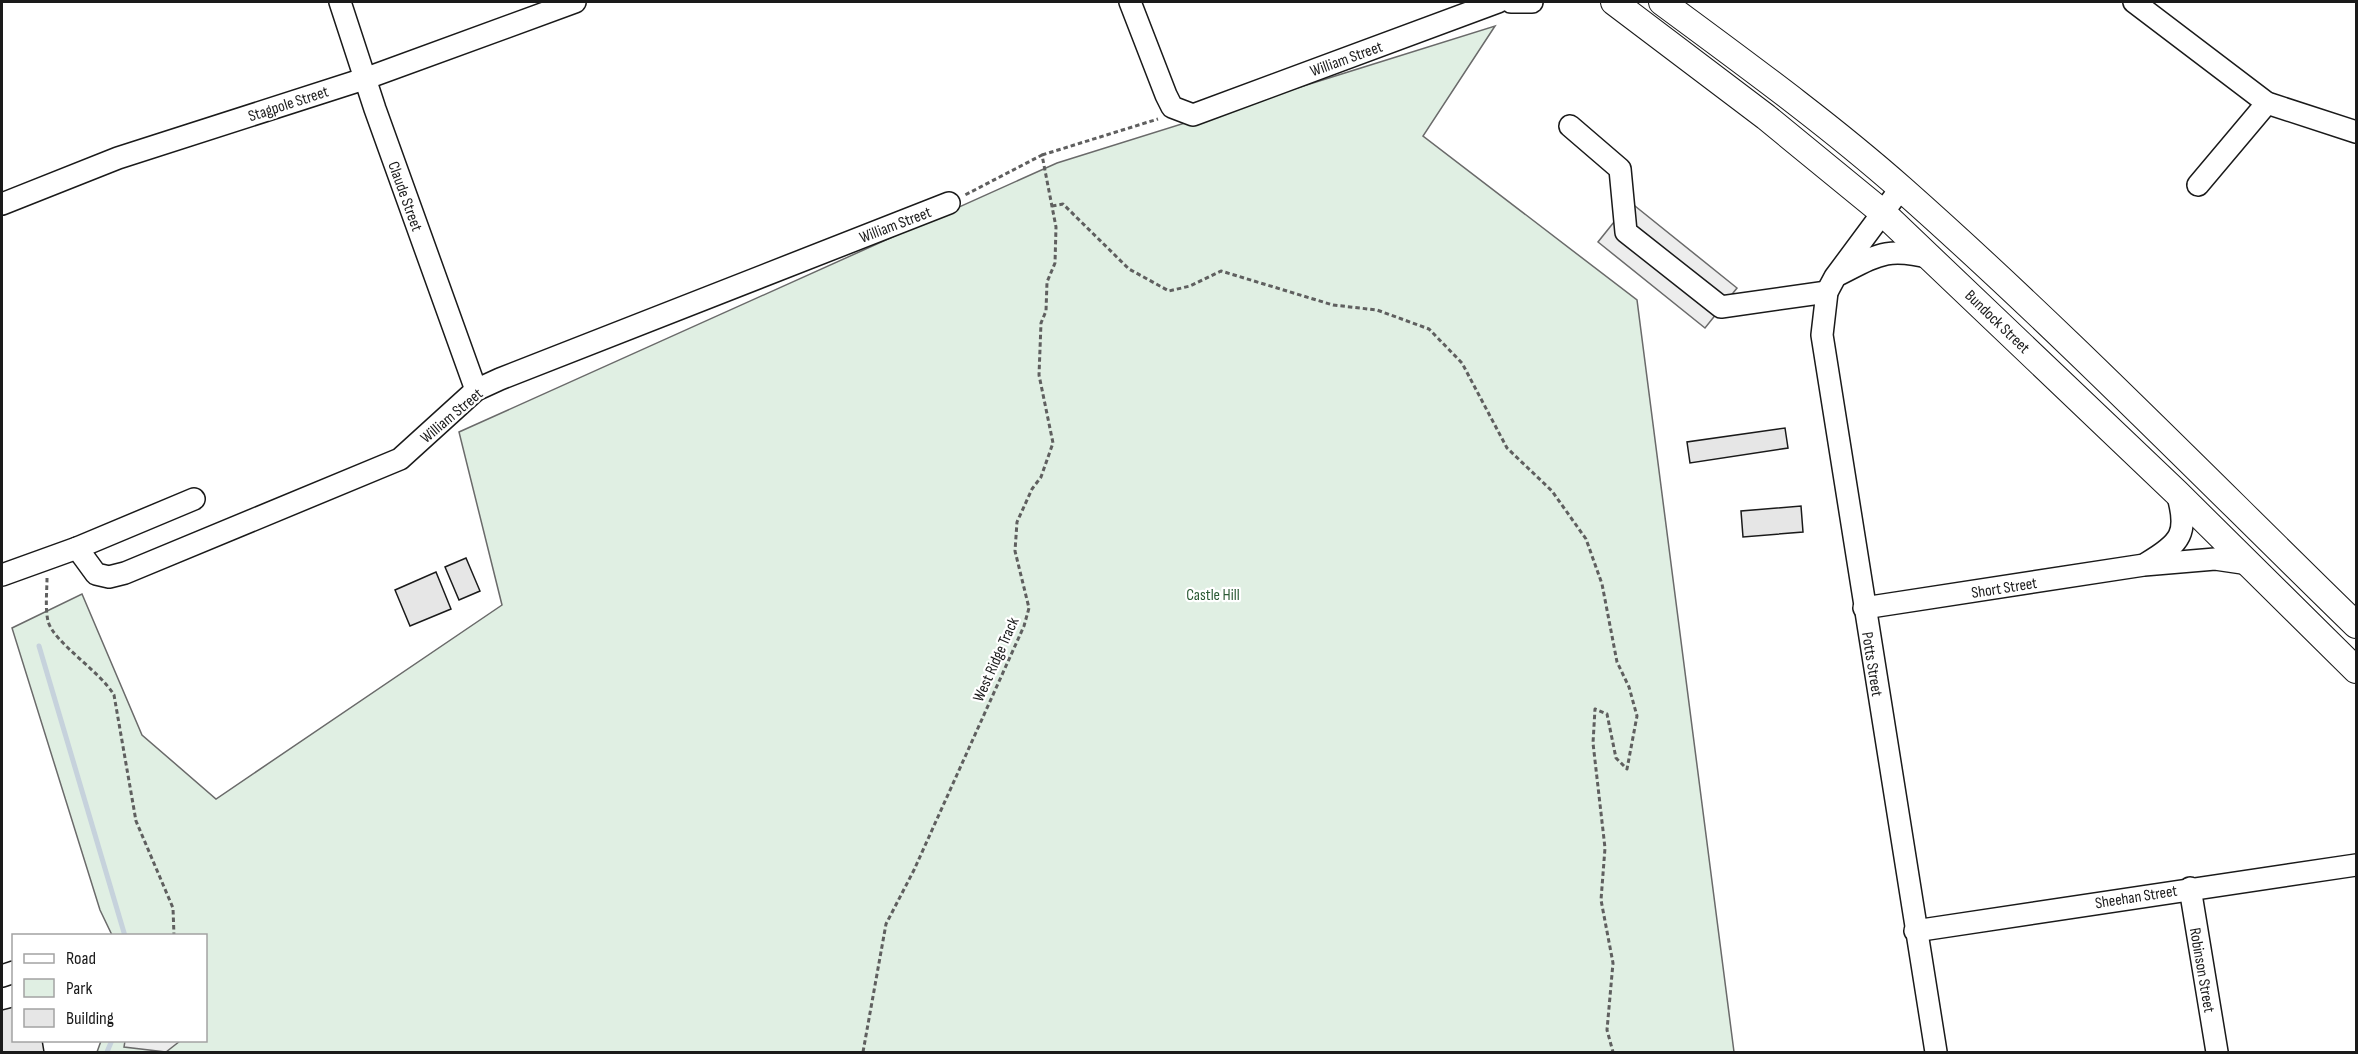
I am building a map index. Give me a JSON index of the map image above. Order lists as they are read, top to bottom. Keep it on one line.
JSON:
{"streets":{"main road":["Bundock Street"],"street":["William Street","Stagpole Street","Claude Street","Short Street","Potts Street","Sheehan Street","Robinson Street"],"path":["West Ridge Track"]},"crossings":[["William Street","Claude Street"],["Stagpole Street","Claude Street"],["Bundock Street","Short Street"],["Bundock Street","Potts Street"],["Short Street","Potts Street"],["Potts Street","Sheehan Street"],["Sheehan Street","Robinson Street"]],"parks":["Castle Hill"],"legend":["Road","Park","Building"]}
